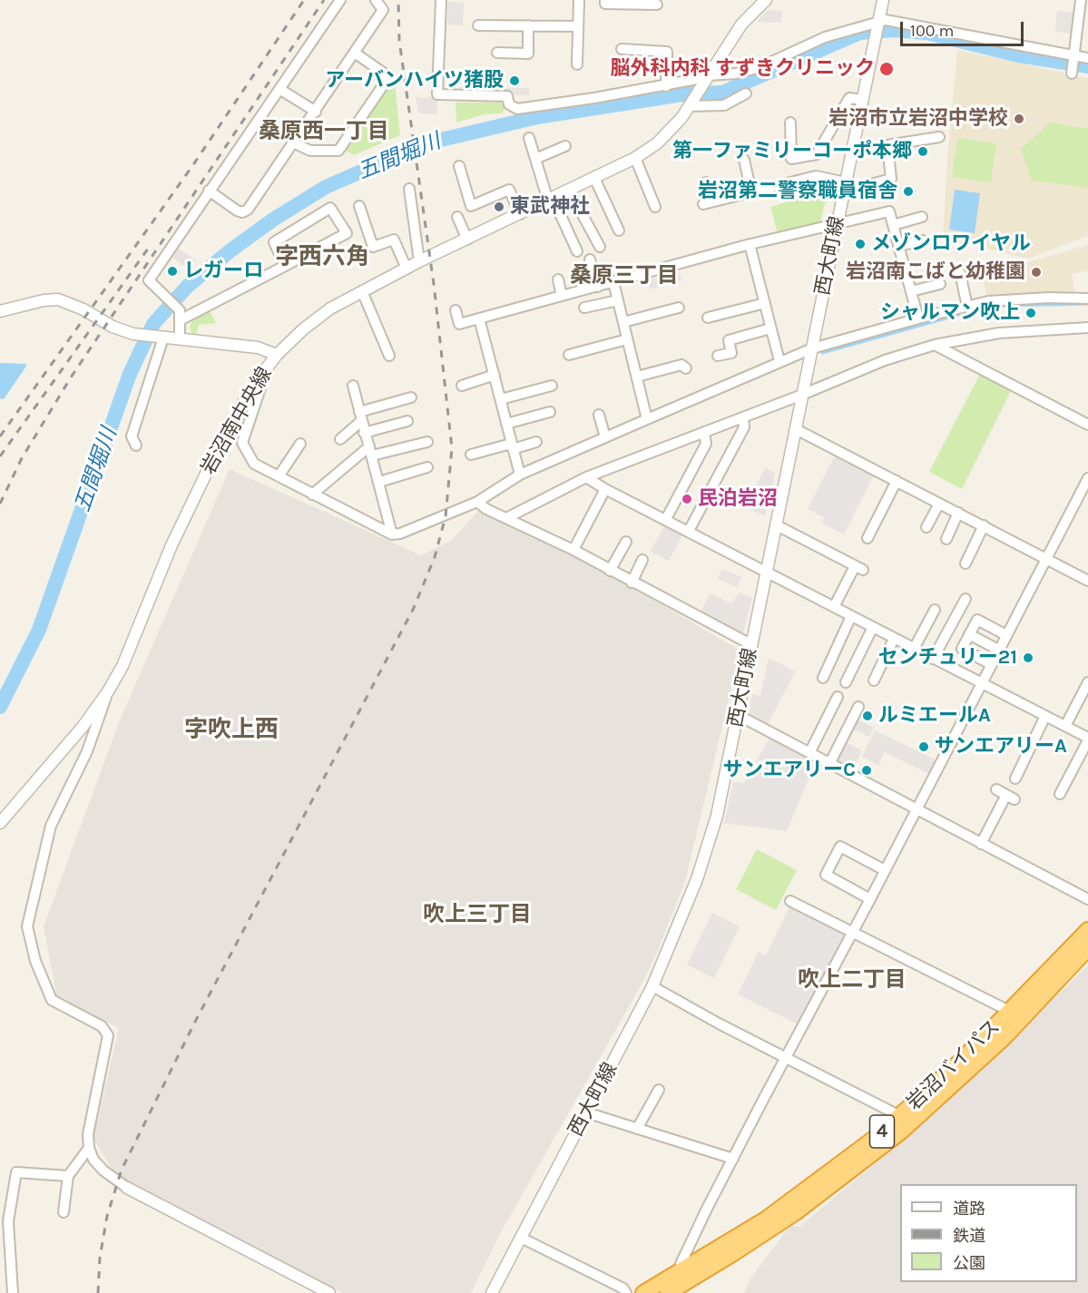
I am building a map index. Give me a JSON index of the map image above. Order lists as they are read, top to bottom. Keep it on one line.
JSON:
{"streets":{"highway":["岩沼バイパス","4"],"street":["西大町線","岩沼南中央線"]},"districts":["桑原西一丁目","字西六角","桑原三丁目","字吹上西","吹上三丁目","吹上二丁目"],"water":["五間堀川"],"places":["脳外科内科 すずきクリニック","アーバンハイツ猪股","岩沼市立岩沼中学校","第一ファミリーコーポ本郷","岩沼第二警察職員宿舎","東武神社","メゾンロワイヤル","レガーロ","岩沼南こばと幼稚園","シャルマン吹上","民泊岩沼","センチュリー21","ルミエールA","サンエアリーA","サンエアリーC"],"legend":["道路","鉄道","公園"],"scale_bar":"100 m"}
